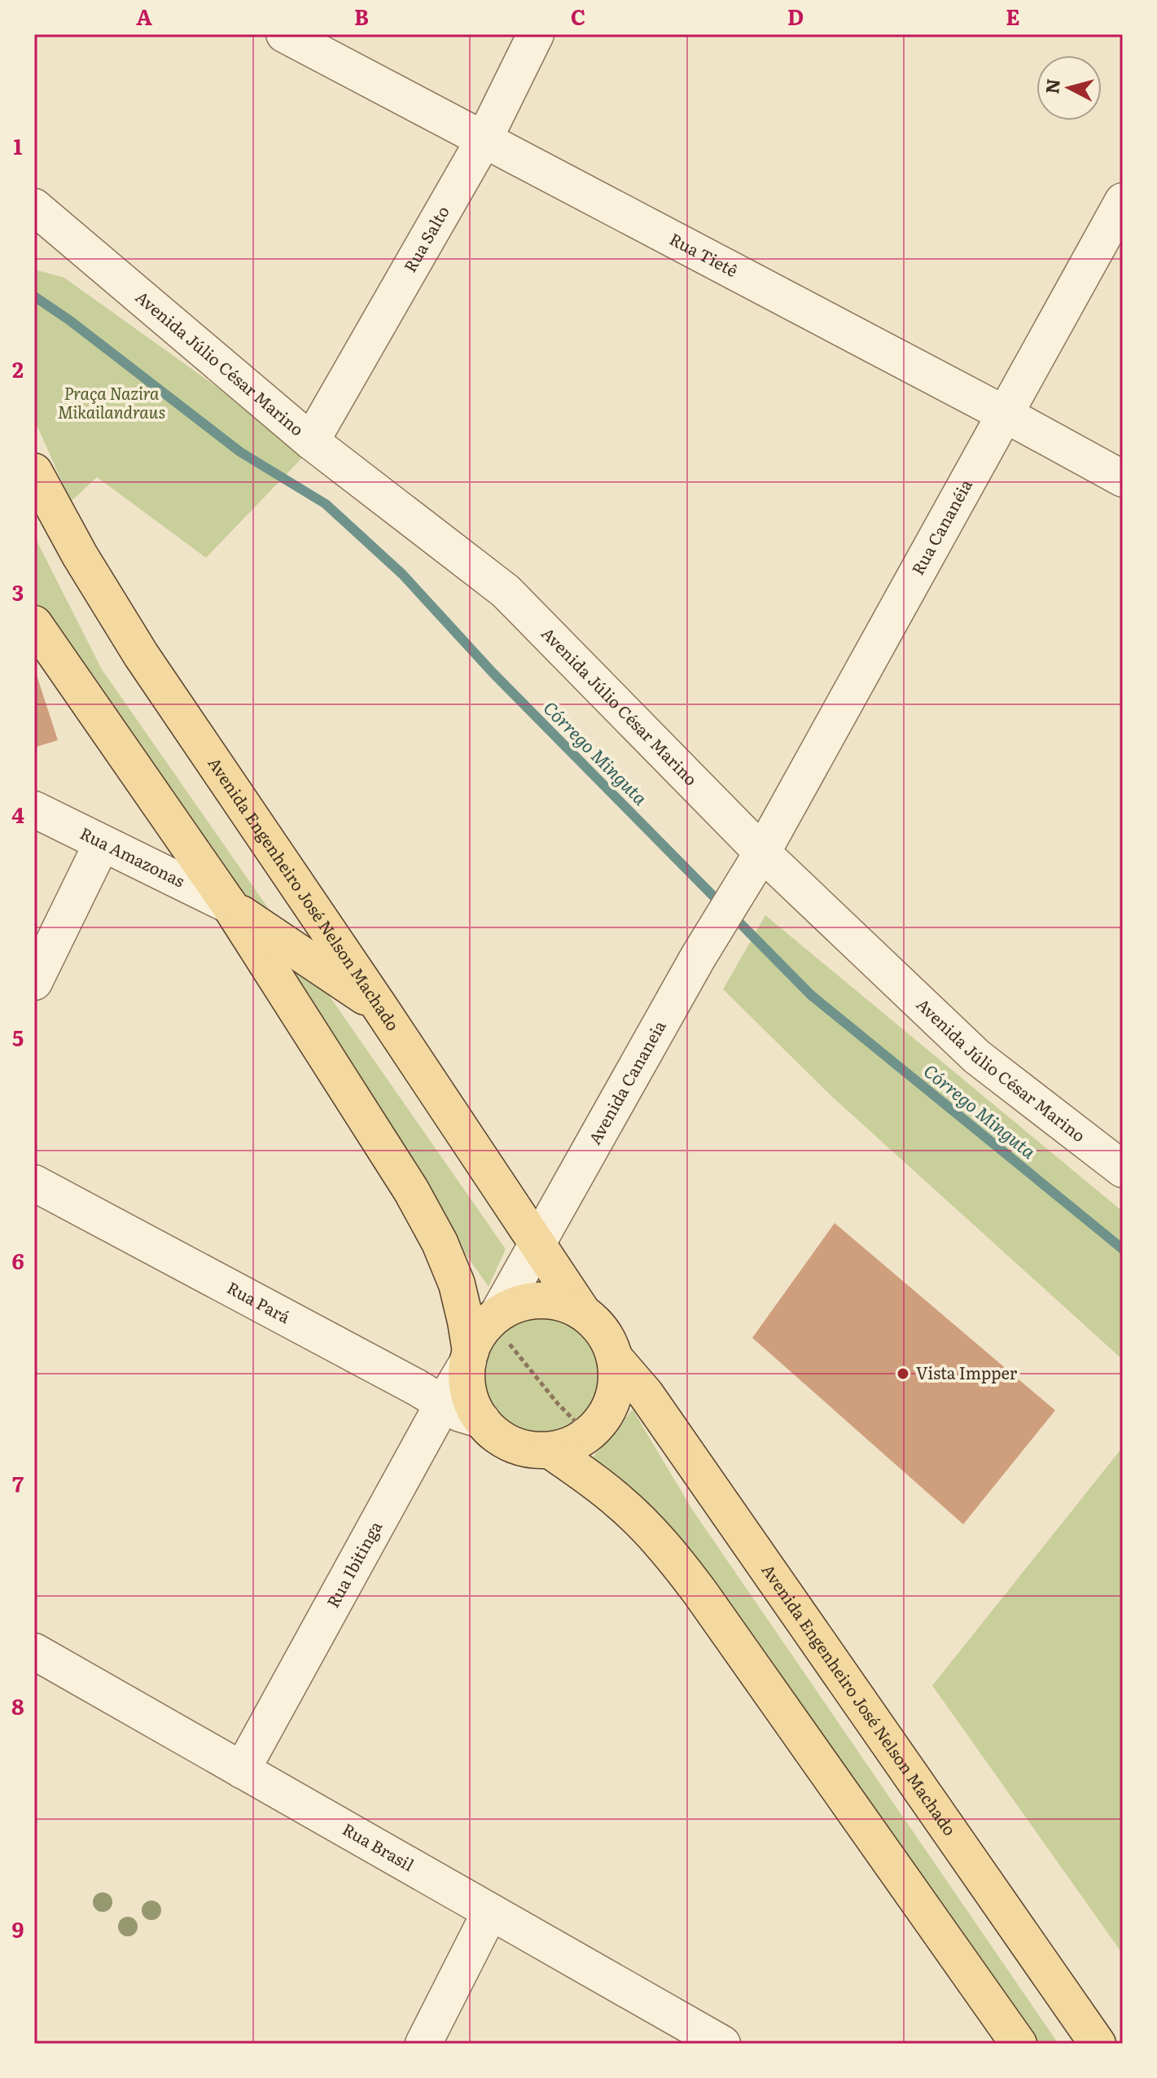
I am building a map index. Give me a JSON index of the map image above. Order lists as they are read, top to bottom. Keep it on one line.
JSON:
{"streets":{"main road":["Avenida Engenheiro José Nelson Machado"],"street":["Rua Salto","Rua Tietê","Avenida Júlio César Marino","Rua Cananéia","Rua Amazonas","Avenida Cananeia","Rua Pará","Rua Ibitinga","Rua Brasil"]},"crossings":[["Rua Salto","Rua Tietê"],["Rua Salto","Avenida Júlio César Marino"],["Rua Tietê","Rua Cananéia"],["Avenida Júlio César Marino","Rua Cananéia"],["Avenida Júlio César Marino","Avenida Cananeia"],["Rua Cananéia","Avenida Cananeia"],["Avenida Engenheiro José Nelson Machado","Avenida Cananeia"],["Rua Pará","Rua Ibitinga"],["Rua Ibitinga","Rua Brasil"]],"water":["Córrego Minguta"],"parks":["Praça Nazira Mikailandraus"],"places":["Vista Impper"],"north":"left","grid":{"columns":["A","B","C","D","E"],"rows":["1","2","3","4","5","6","7","8","9"]}}
